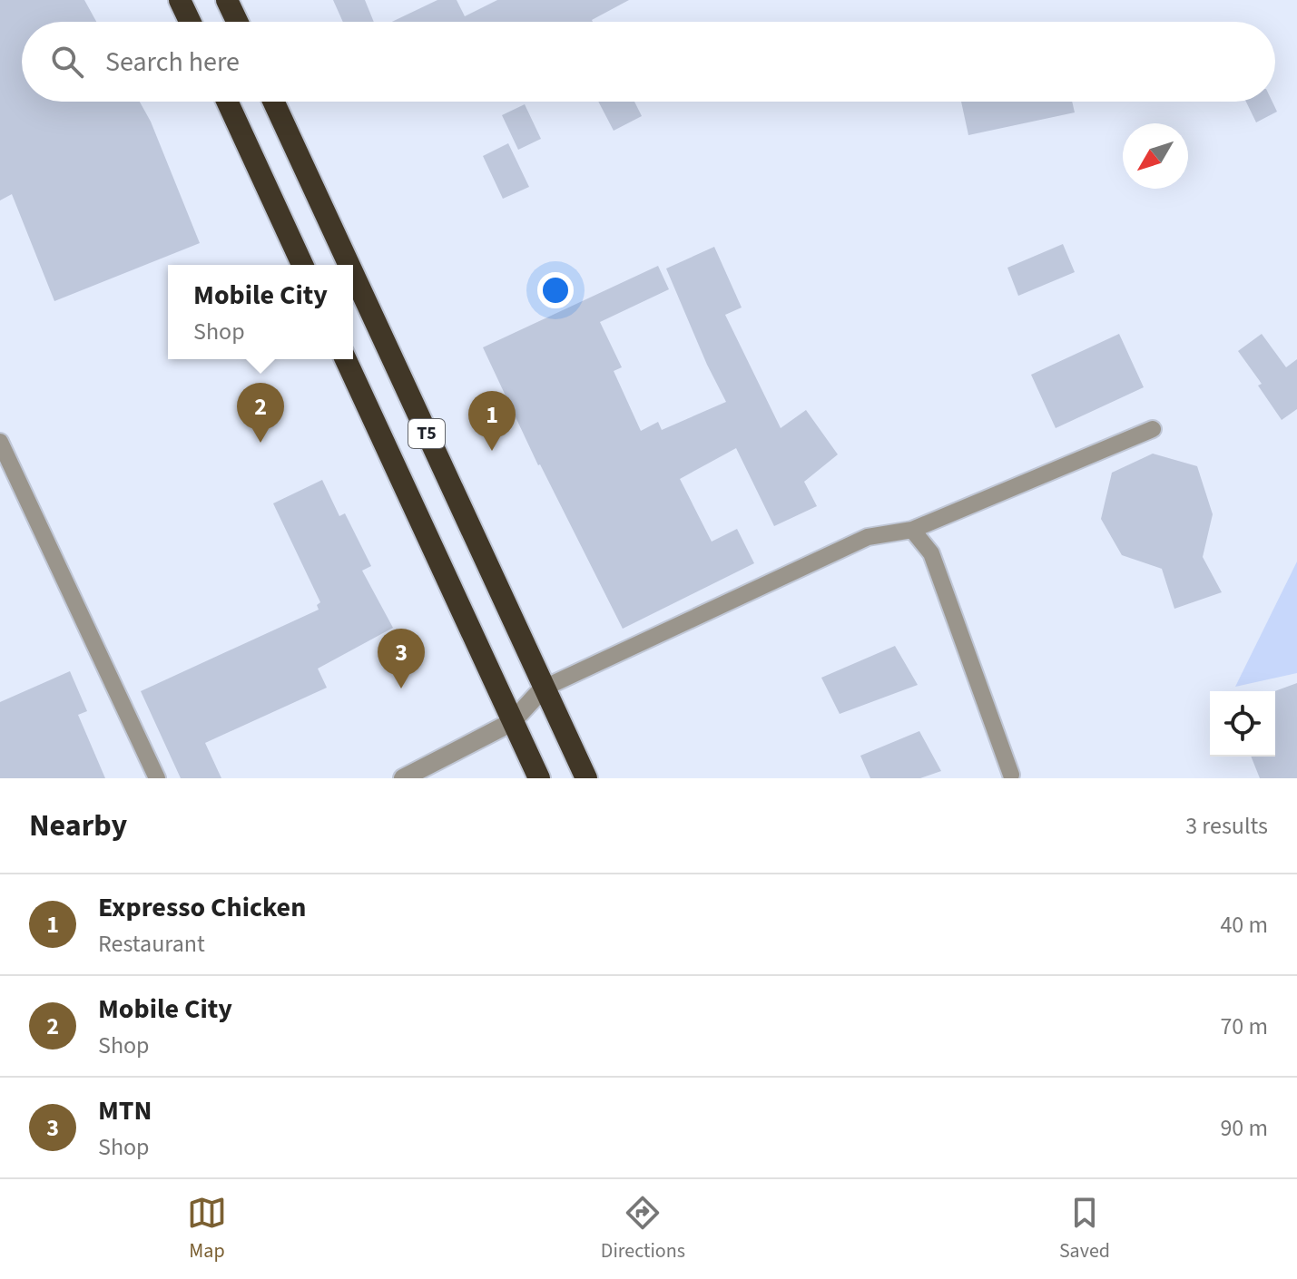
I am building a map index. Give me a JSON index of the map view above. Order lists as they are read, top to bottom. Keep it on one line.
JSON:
{"streets":{"highway":["T5"]},"north":"bottom left","page":{"search":"Search here","popup":["Mobile City","Shop"],"pins":["2","1","3"],"heading":["Nearby","3 results"],"list":[{"mark":"1","name":"Expresso Chicken","note":"Restaurant","value":"40 m"},{"mark":"2","name":"Mobile City","note":"Shop","value":"70 m"},{"mark":"3","name":"MTN","note":"Shop","value":"90 m"}],"nav":["Map","Directions","Saved"]}}
